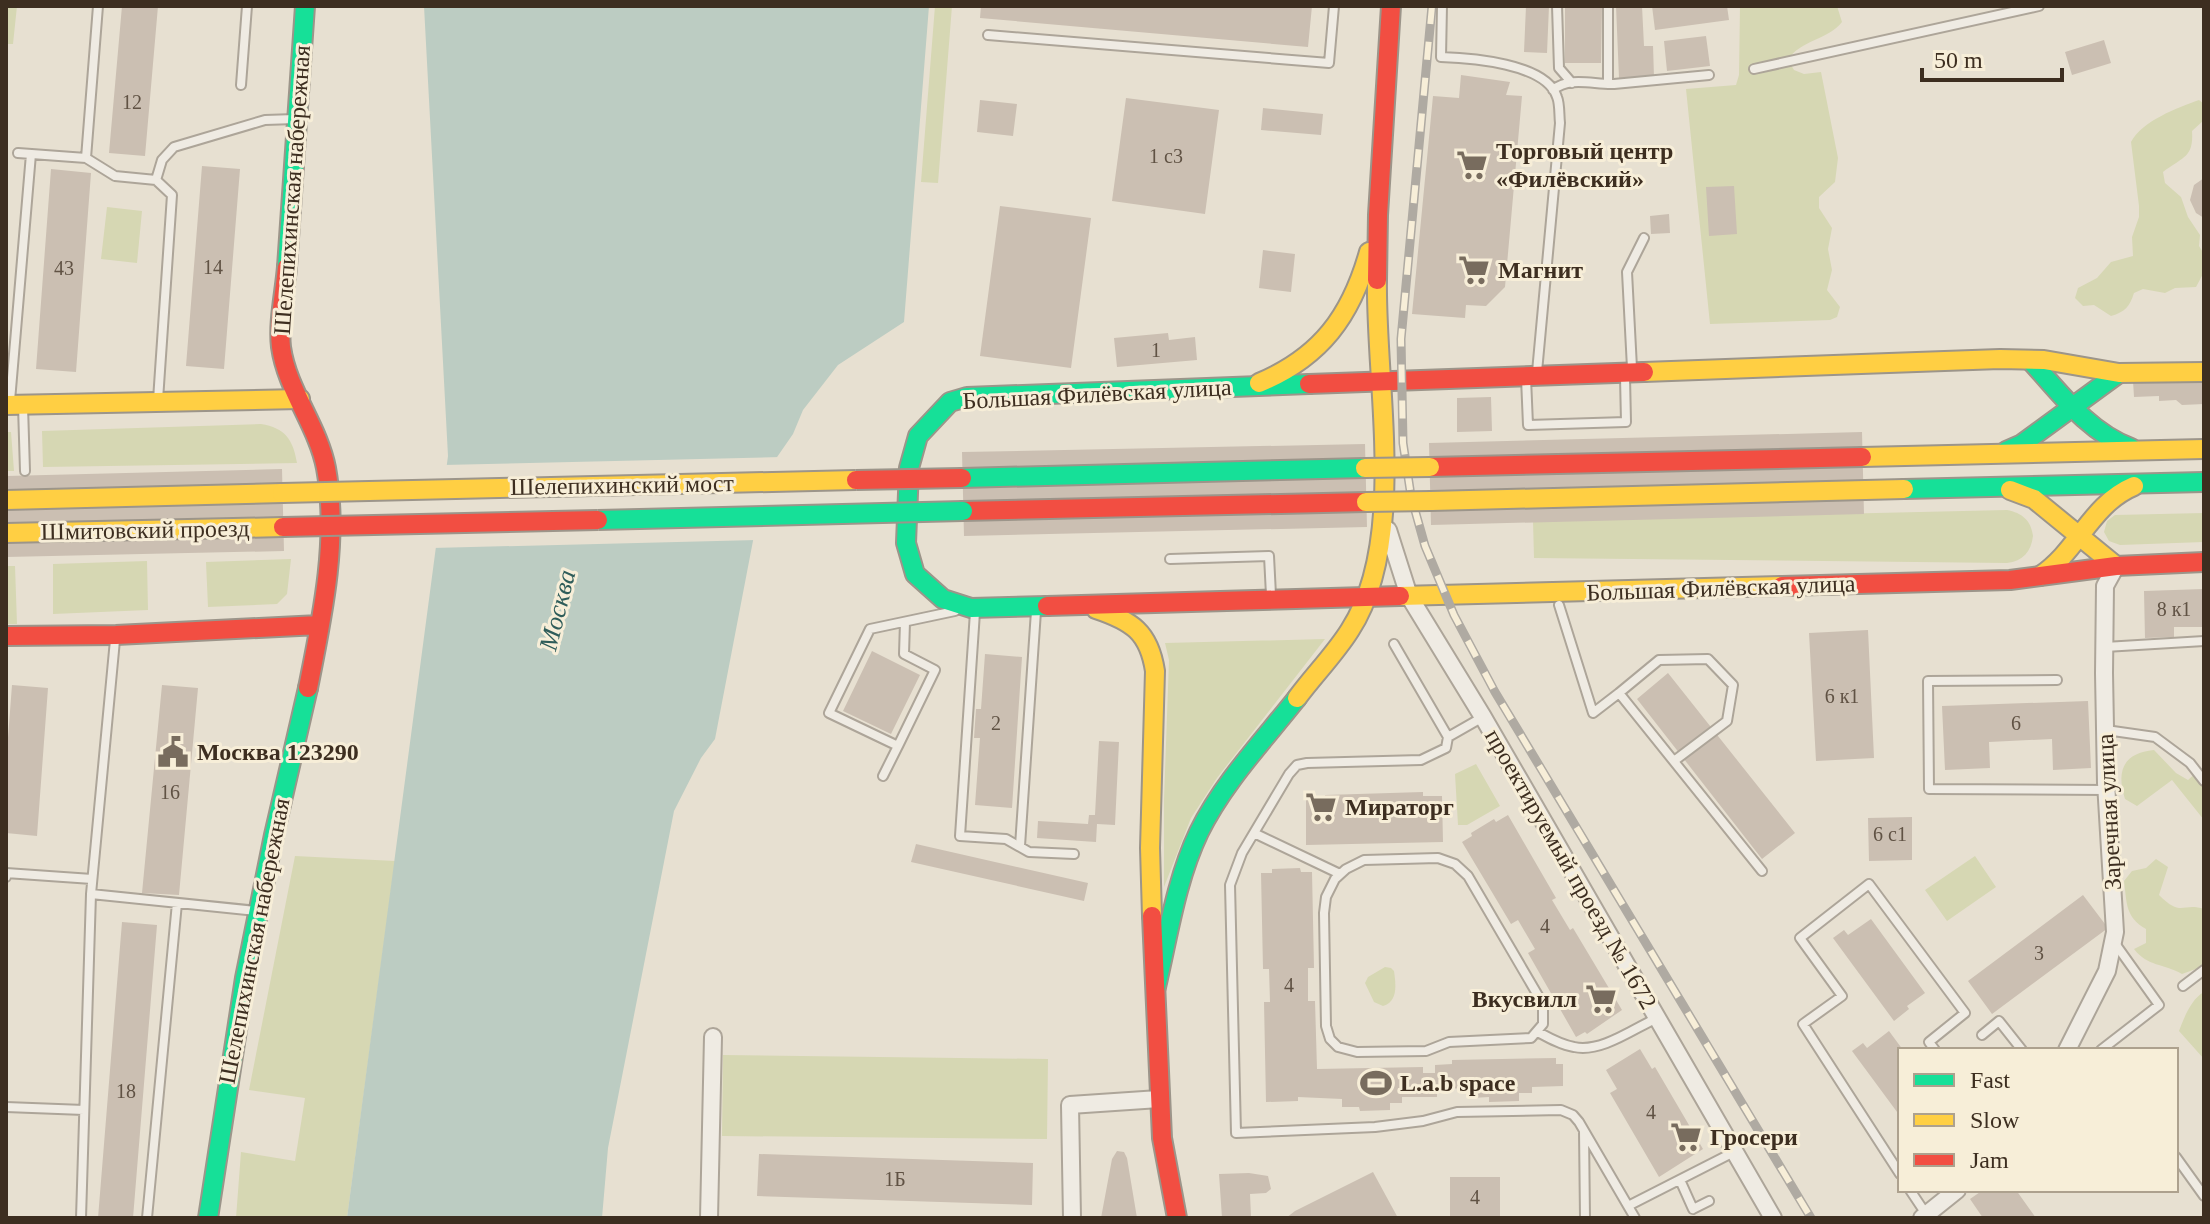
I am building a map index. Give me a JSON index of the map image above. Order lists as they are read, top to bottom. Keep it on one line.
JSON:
{"streets":{"street":["Шелепихинская набережная","Большая Филёвская улица","Шелепихинский мост","Шмитовский проезд","Заречная улица","проектируемый проезд № 1672"]},"crossings":[["Большая Филёвская улица","Заречная улица"],["Большая Филёвская улица","проектируемый проезд № 1672"],["Шелепихинский мост","Шмитовский проезд"]],"water":["Москва"],"places":{"supermarket":["Торговый центр «Филёвский»","Магнит","Мираторг","Вкусвилл","Гросери"],"public building":["Москва 123290"],"sports":["L.a.b space"]},"house_numbers":["12","1 с3","14","43","1","8 к1","6 к1","2","6","16","6 с1","4","3","4","18","4","1Б","4"],"legend":["Fast","Slow","Jam"],"scale_bar":"50 m"}
